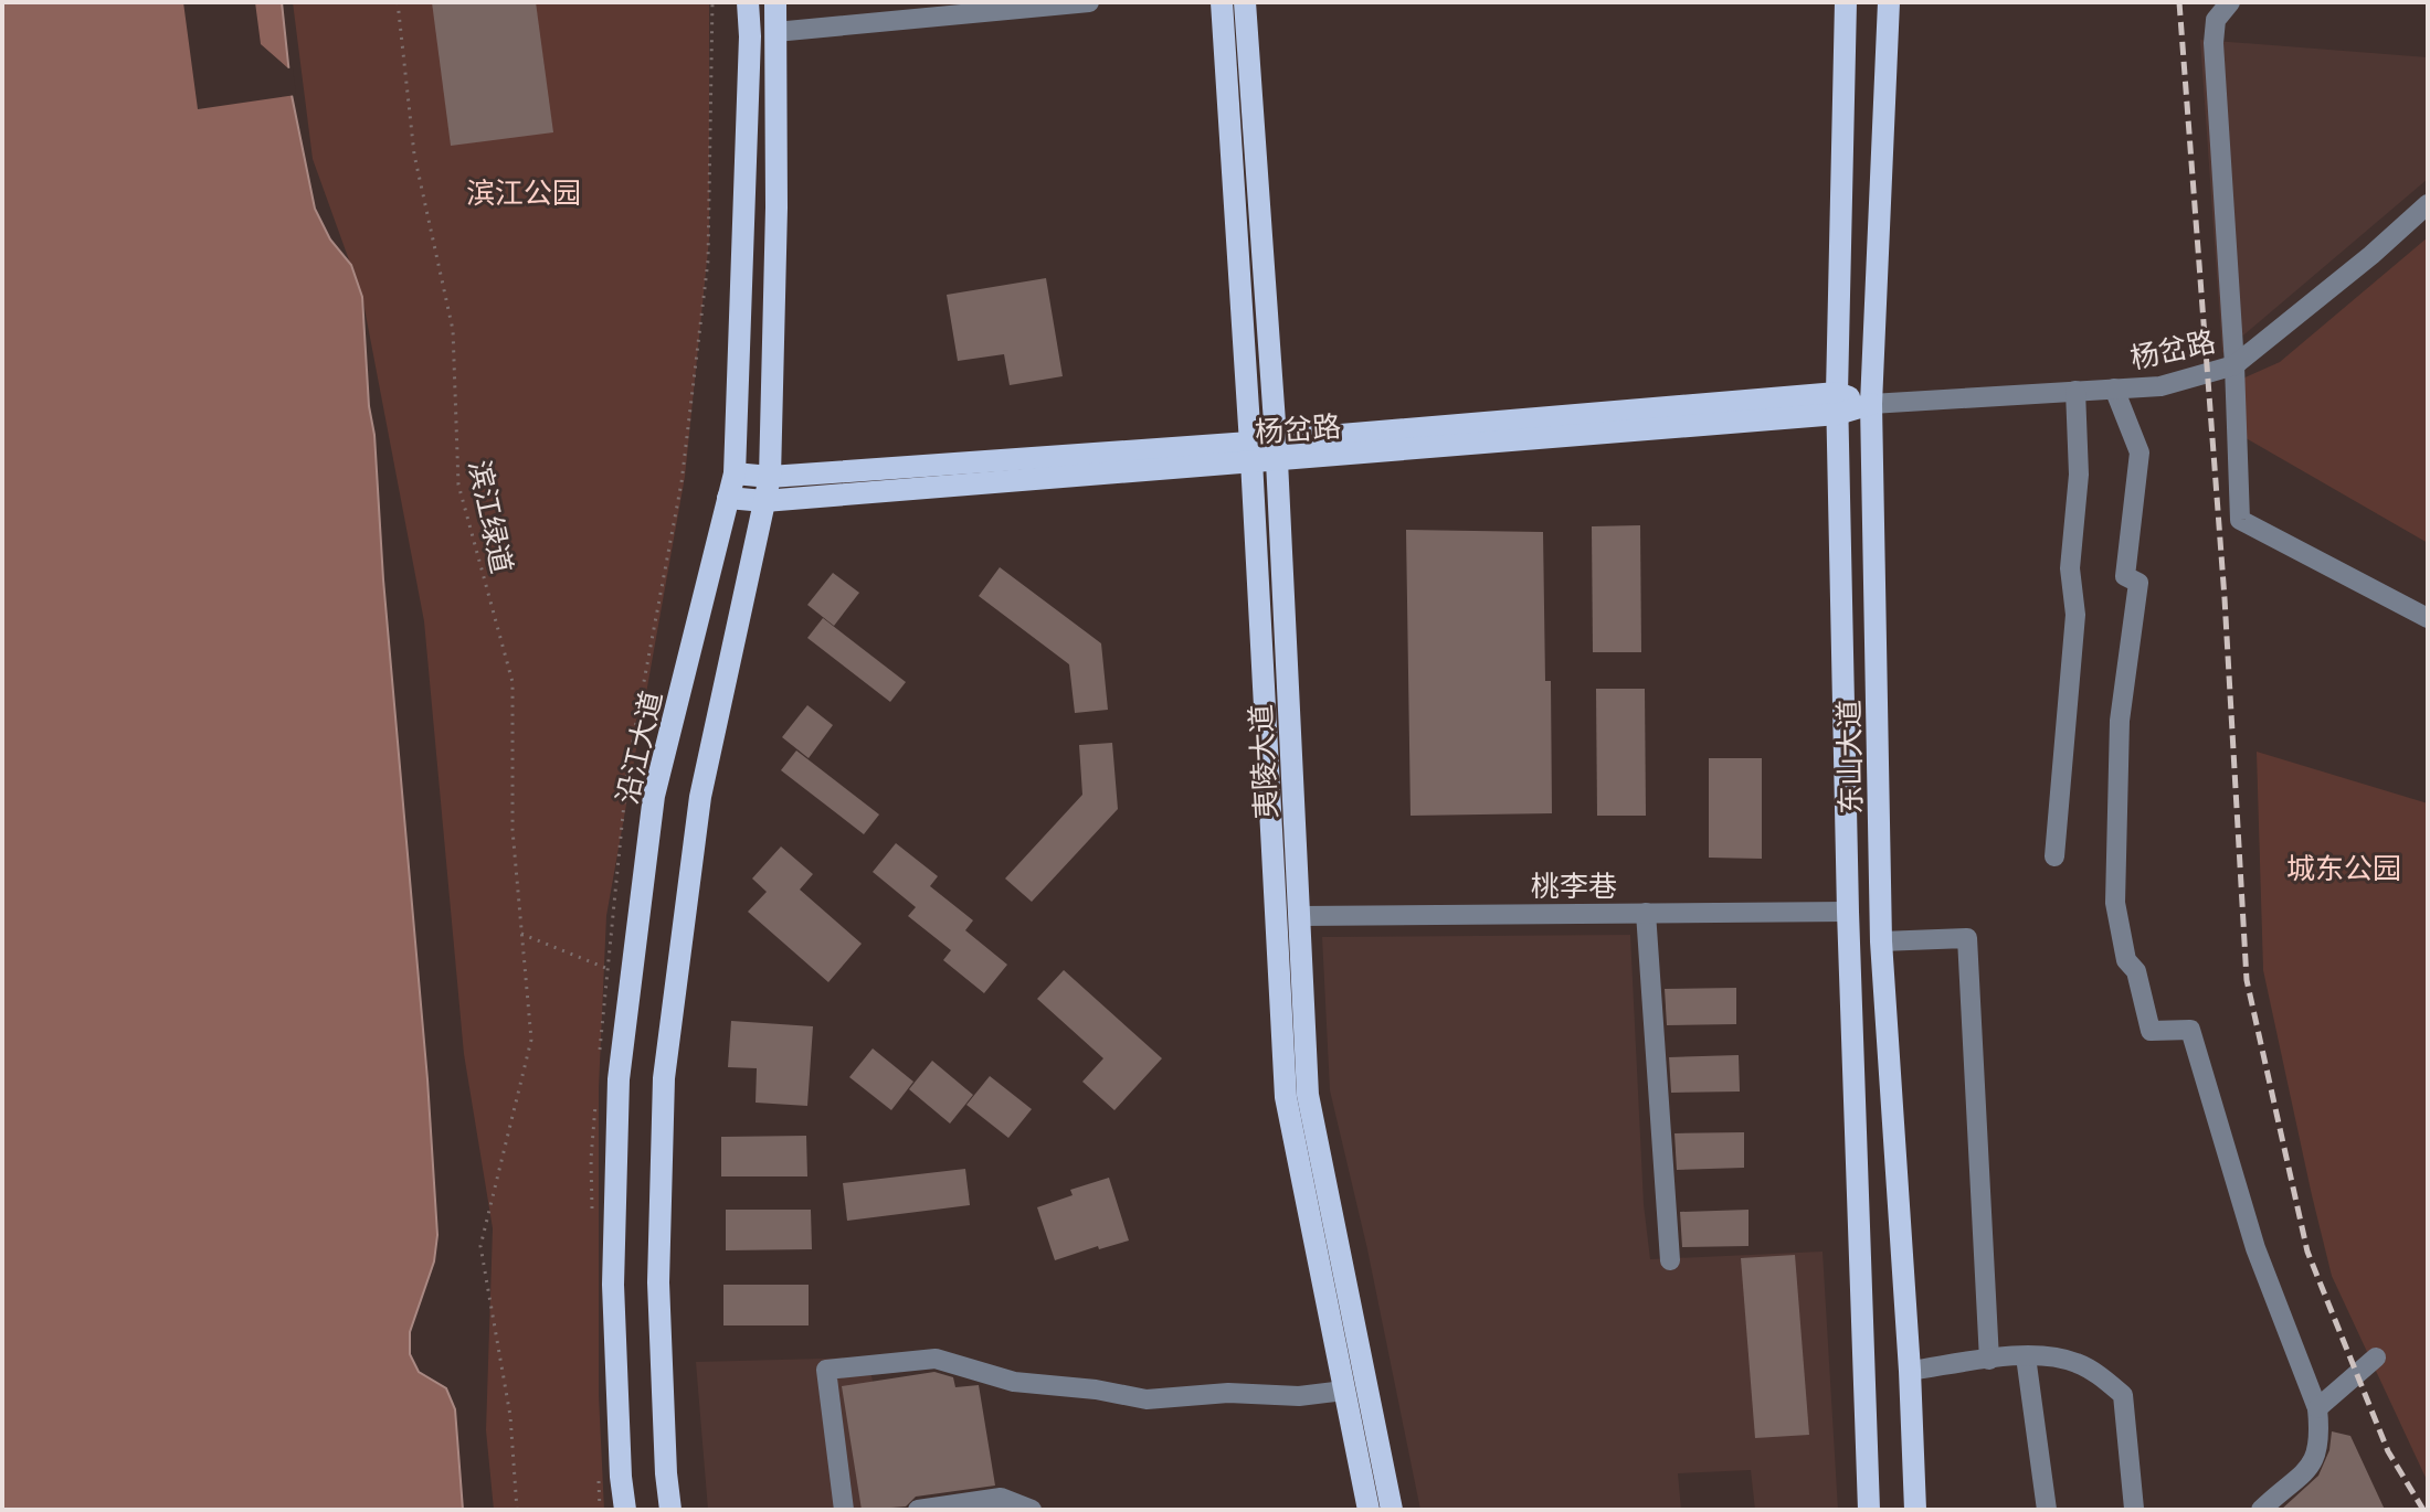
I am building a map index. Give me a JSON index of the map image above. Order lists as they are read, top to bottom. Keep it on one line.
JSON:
{"streets":{"main road":["杨岔路","沿江大道","东山大道","夷陵大道"],"street":["桃李巷"],"path":["滨江绿道"]},"crossings":[["杨岔路","沿江大道"],["杨岔路","东山大道"],["杨岔路","夷陵大道"],["东山大道","桃李巷"],["夷陵大道","桃李巷"]],"parks":["滨江公园","城东公园"]}
